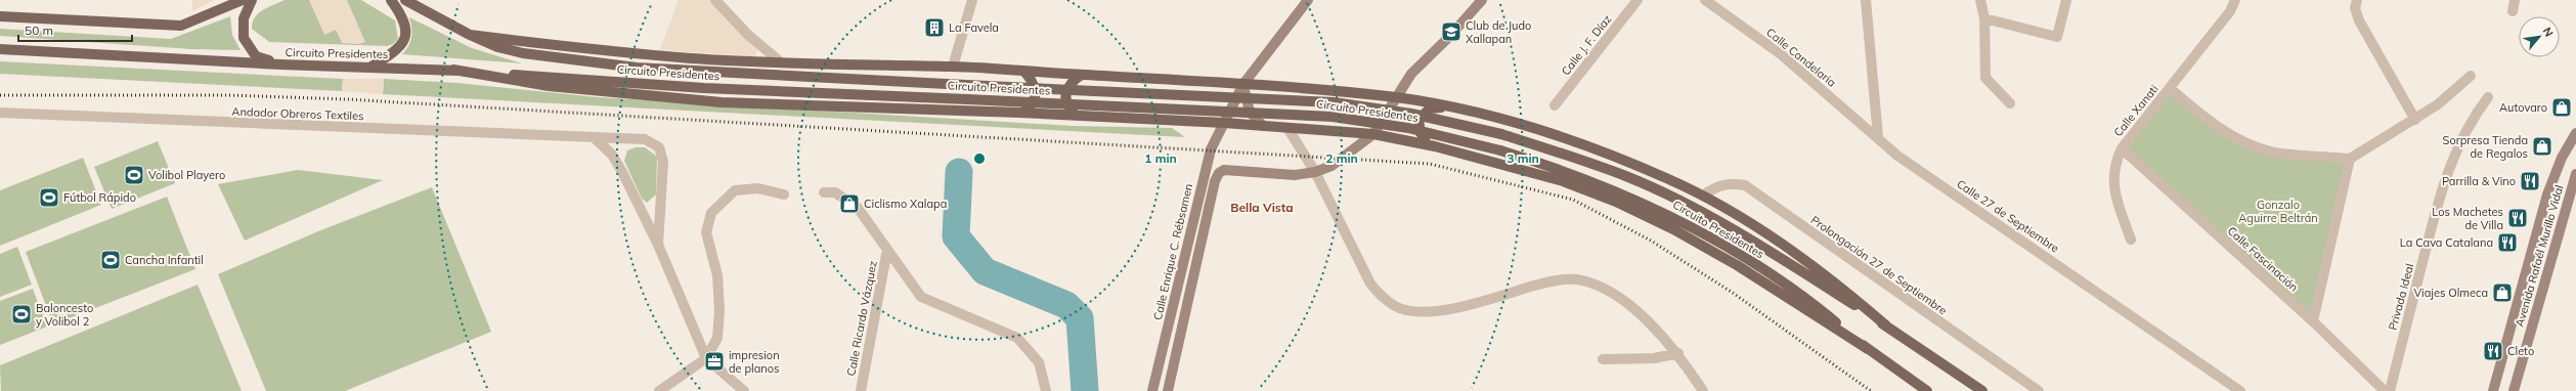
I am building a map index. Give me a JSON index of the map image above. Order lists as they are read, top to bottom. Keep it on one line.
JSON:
{"streets":{"main road":["Circuito Presidentes","Calle Enrique C. Rébsamen","Avenida Rafaél Murillo Vidal"],"street":["Calle J. F. Díaz","Calle Candelaria","Calle Xanati","Andador Obreros Textiles","Calle 27 de Septiembre","Calle Fascinación","Prolongación 27 de Septiembre","Privada Ideal","Calle Ricardo Vázquez"]},"crossings":[["Calle Candelaria","Calle 27 de Septiembre"],["Calle Xanati","Calle Fascinación"]],"districts":["Bella Vista"],"parks":["Gonzalo Aguirre Beltrán"],"places":{"building":["La Favela"],"school or university":["Club de Judo Xallapan"],"shop":["Autovaro","Sorpresa Tienda de Regalos","Ciclismo Xalapa","Viajes Olmeca"],"sports":["Volibol Playero","Fútbol Rápido","Cancha Infantil","Baloncesto y Volibol 2"],"restaurant":["Parrilla & Vino","Los Machetes de Villa","La Cava Catalana","Cleto"],"office":["impresion de planos"]},"scale_bar":"50 m","north":"top right","rings":["1 min","2 min","3 min"]}
